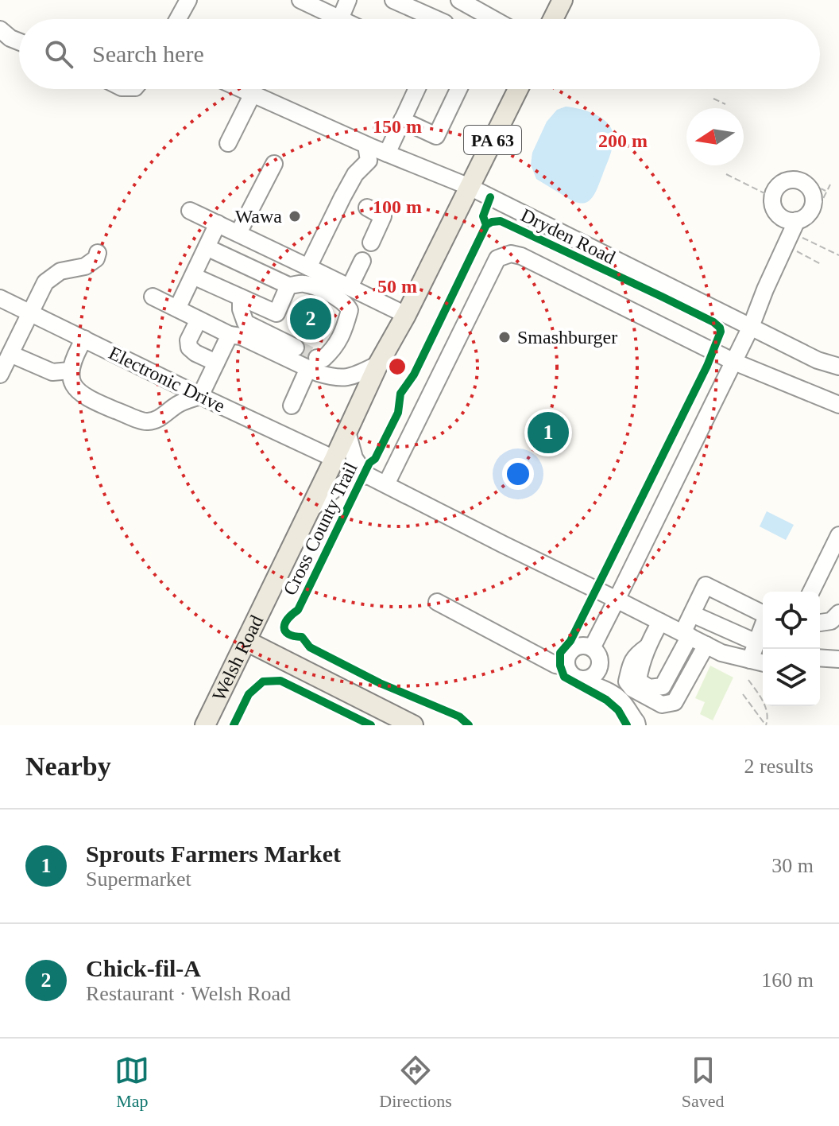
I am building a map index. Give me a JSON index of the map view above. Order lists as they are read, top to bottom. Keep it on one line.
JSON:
{"streets":{"main road":["PA 63","Welsh Road"],"street":["Dryden Road","Electronic Drive"],"cycle path":["Cross County Trail"]},"crossings":[["Dryden Road","Welsh Road"],["Electronic Drive","Welsh Road"]],"places":["Wawa","Smashburger"],"north":"left","page":{"search":"Search here","pins":["2","1"],"heading":["Nearby","2 results"],"list":[{"mark":"1","name":"Sprouts Farmers Market","note":"Supermarket","value":"30 m"},{"mark":"2","name":"Chick-fil-A","note":"Restaurant · Welsh Road","value":"160 m"}],"nav":["Map","Directions","Saved"]},"rings":["150 m","200 m","100 m","50 m"]}
